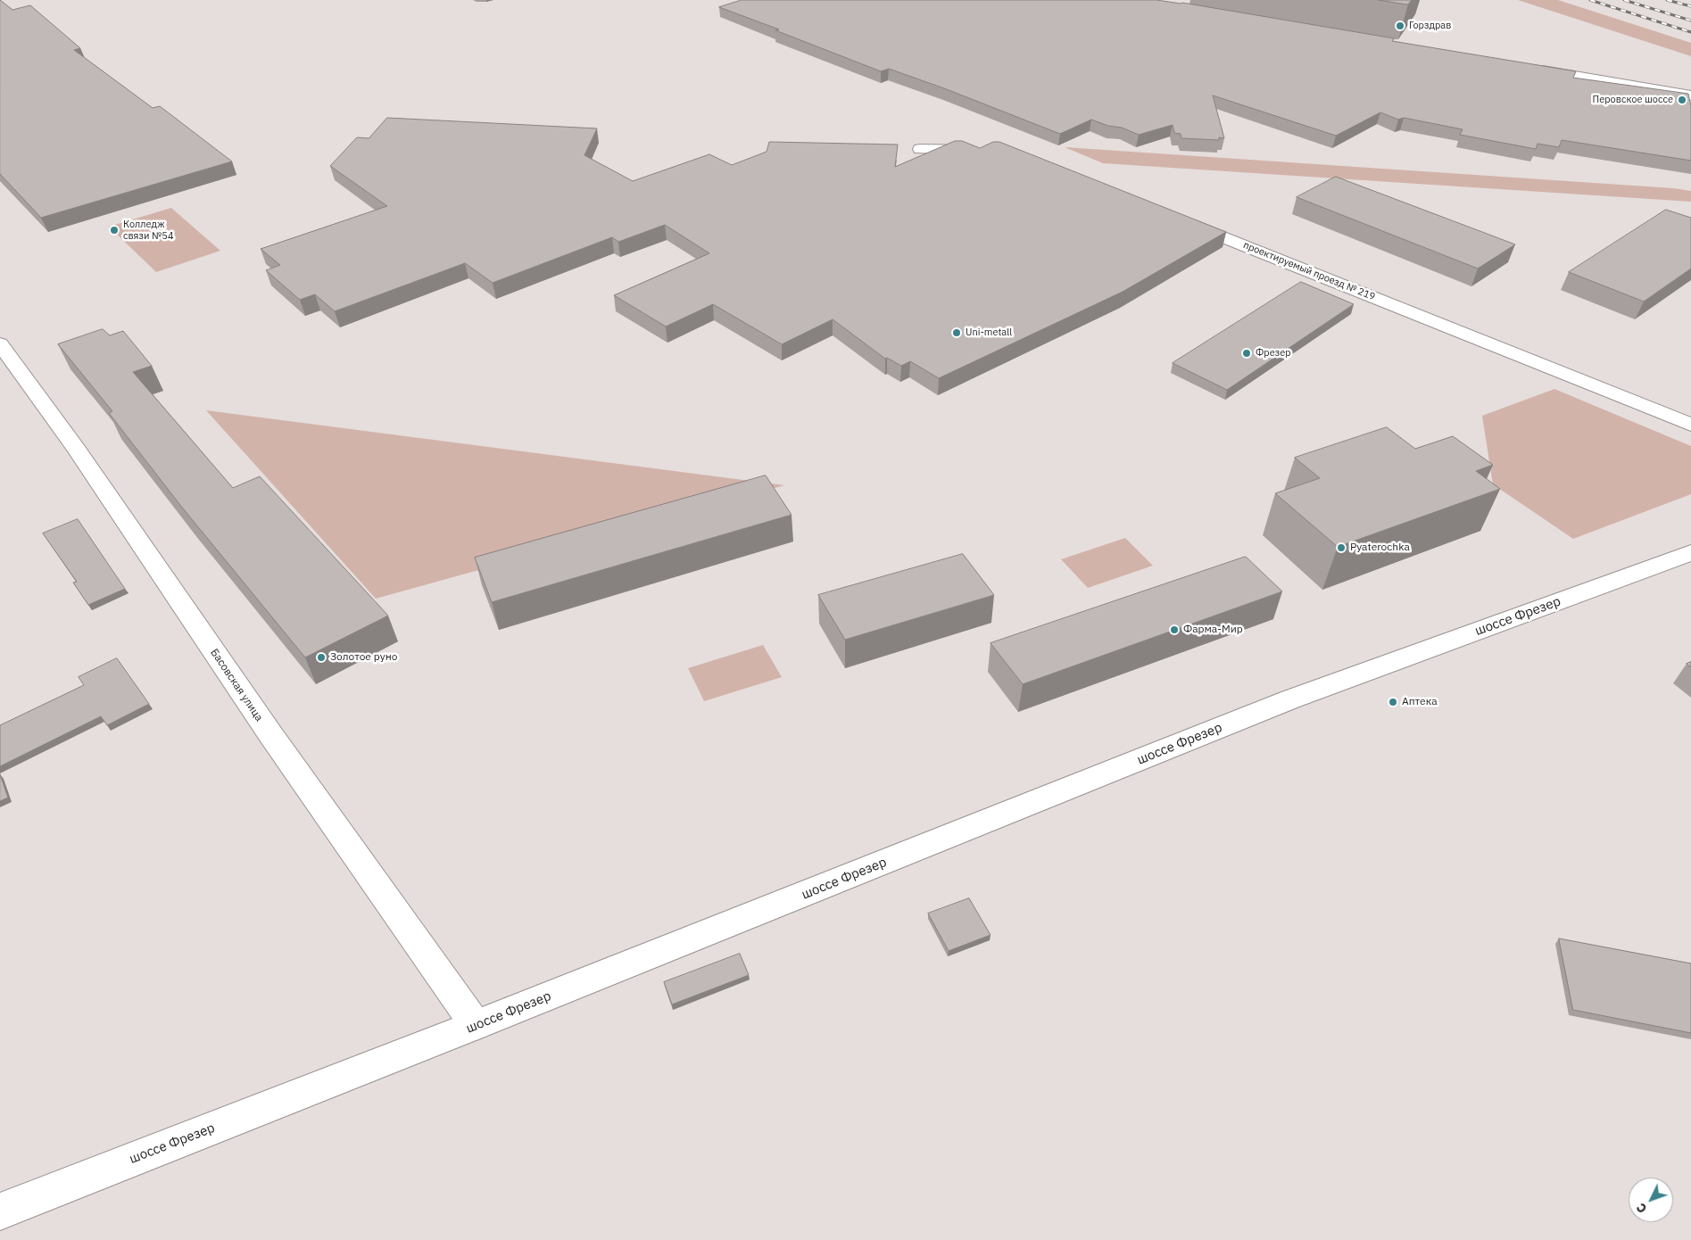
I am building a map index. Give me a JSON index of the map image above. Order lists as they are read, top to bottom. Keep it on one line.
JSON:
{"streets":{"street":["проектируемый проезд № 219","шоссе Фрезер","Басовская улица"]},"crossings":[["шоссе Фрезер","Басовская улица"]],"places":["Горздрав","Перовское шоссе","Колледж связи №54","Uni-metall","Фрезер","Pyaterochka","Фарма-Мир","Золотое руно","Аптека"],"north":"bottom left"}
